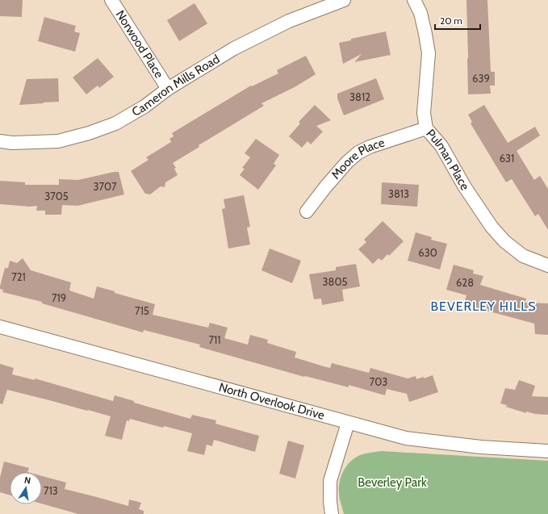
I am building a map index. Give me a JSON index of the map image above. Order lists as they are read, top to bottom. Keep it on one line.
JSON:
{"streets":{"street":["Norwood Place","Cameron Mills Road","Pulman Place","Moore Place","North Overlook Drive"]},"crossings":[["Norwood Place","Cameron Mills Road"],["Pulman Place","Moore Place"]],"districts":["BEVERLEY HILLS"],"parks":["Beverley Park"],"house_numbers":["639","3812","631","3707","3813","3705","630","721","3805","628","719","715","711","703","713"],"scale_bar":"20 m","north":"top"}
